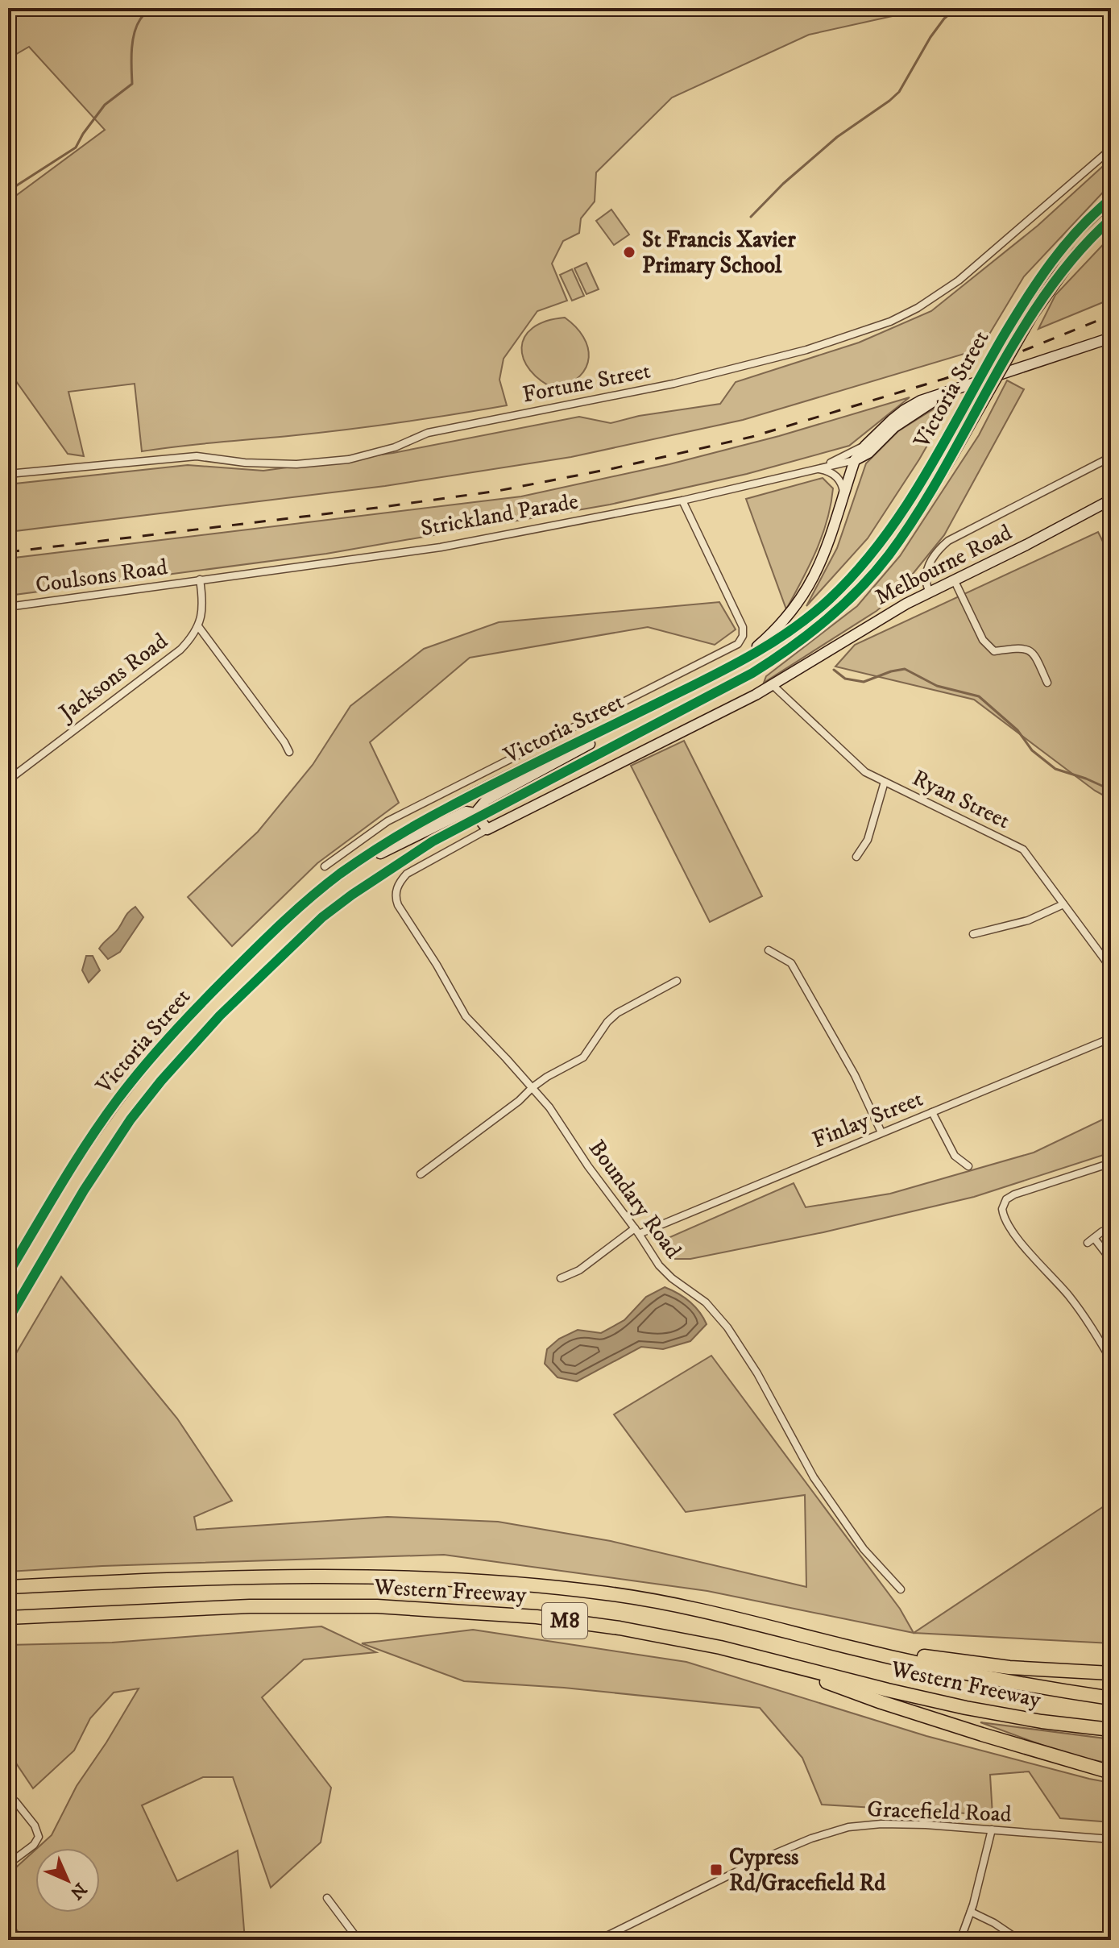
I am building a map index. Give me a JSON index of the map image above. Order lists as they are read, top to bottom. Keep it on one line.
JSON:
{"streets":{"highway":["Western Freeway","M8"],"main road":["Victoria Street","Strickland Parade","Melbourne Road"],"street":["Fortune Street","Coulsons Road","Jacksons Road","Ryan Street","Finlay Street","Boundary Road","Gracefield Road"]},"crossings":[["Strickland Parade","Coulsons Road"],["Melbourne Road","Ryan Street"],["Melbourne Road","Boundary Road"],["Finlay Street","Boundary Road"]],"places":{"other":["St Francis Xavier Primary School"],"transit":["Cypress Rd/Gracefield Rd"]},"north":"bottom right"}
